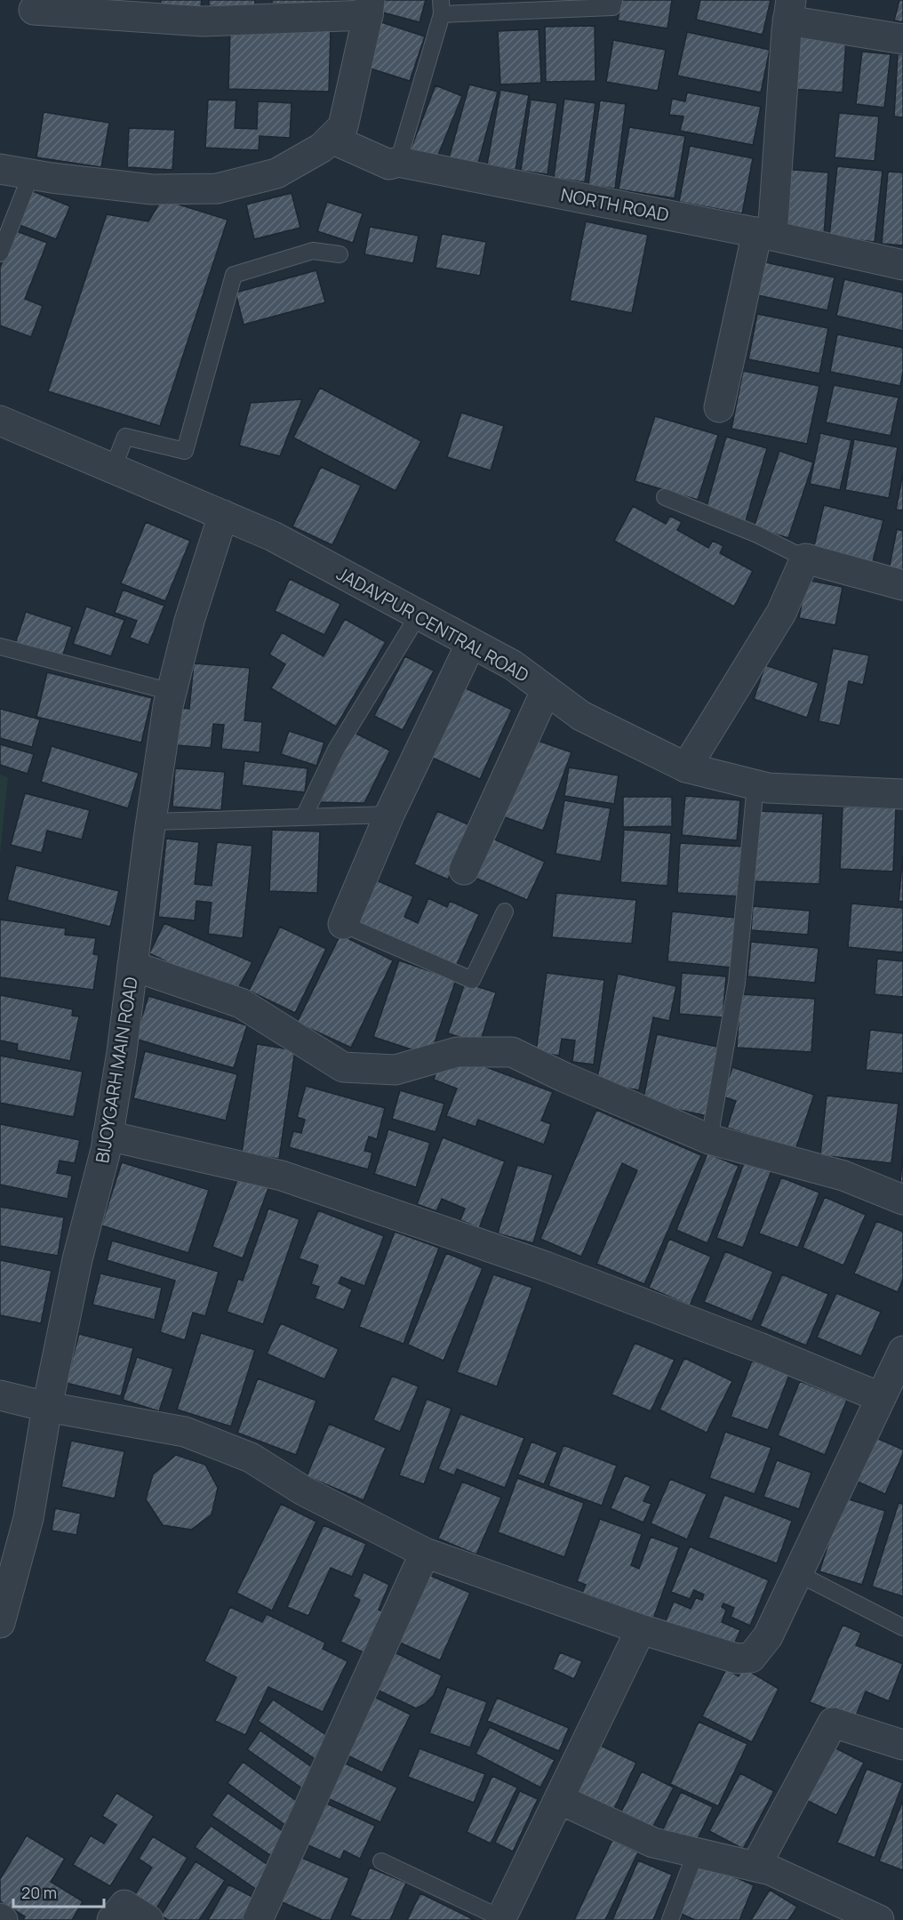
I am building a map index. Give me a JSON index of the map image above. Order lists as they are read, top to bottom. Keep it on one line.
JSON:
{"streets":{"street":["NORTH ROAD","JADAVPUR CENTRAL ROAD","BIJOYGARH MAIN ROAD"]},"crossings":[["JADAVPUR CENTRAL ROAD","BIJOYGARH MAIN ROAD"]],"scale_bar":"20 m"}
